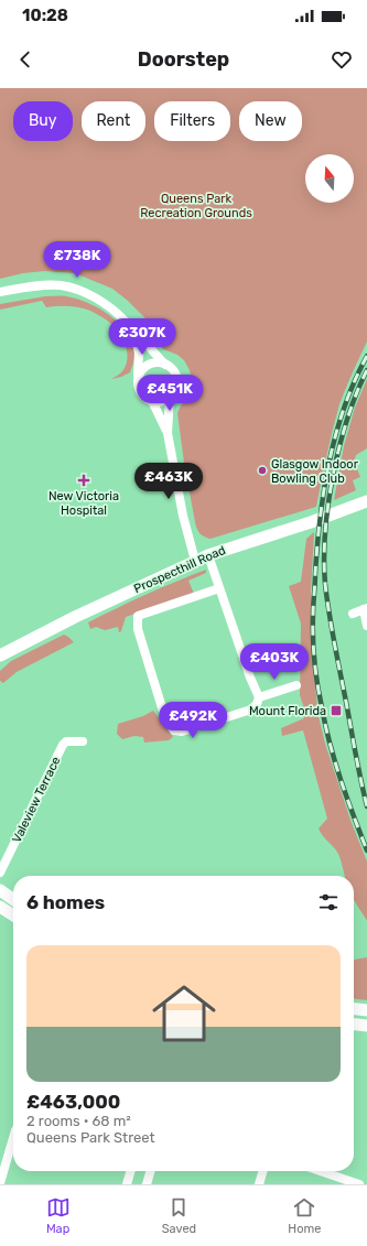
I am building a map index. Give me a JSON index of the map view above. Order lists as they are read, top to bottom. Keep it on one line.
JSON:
{"streets":{"main road":["Prospecthill Road"],"street":["Valeview Terrace"]},"parks":["Queens Park Recreation Grounds"],"places":{"other":["Glasgow Indoor Bowling Club"],"health":["New Victoria Hospital"],"transit":["Mount Florida"]},"north":"top","page":{"status":"10:28","header":"Doorstep","chip":["Buy","Rent","Filters","New"],"price":["£738K","£307K","£451K","£463K","£403K","£492K"],"heading":"6 homes","list":[{"name":"£463,000","note":"2 rooms · 68 m² · Queens Park Street"}],"tabs":["Map","Saved","Home"]}}
